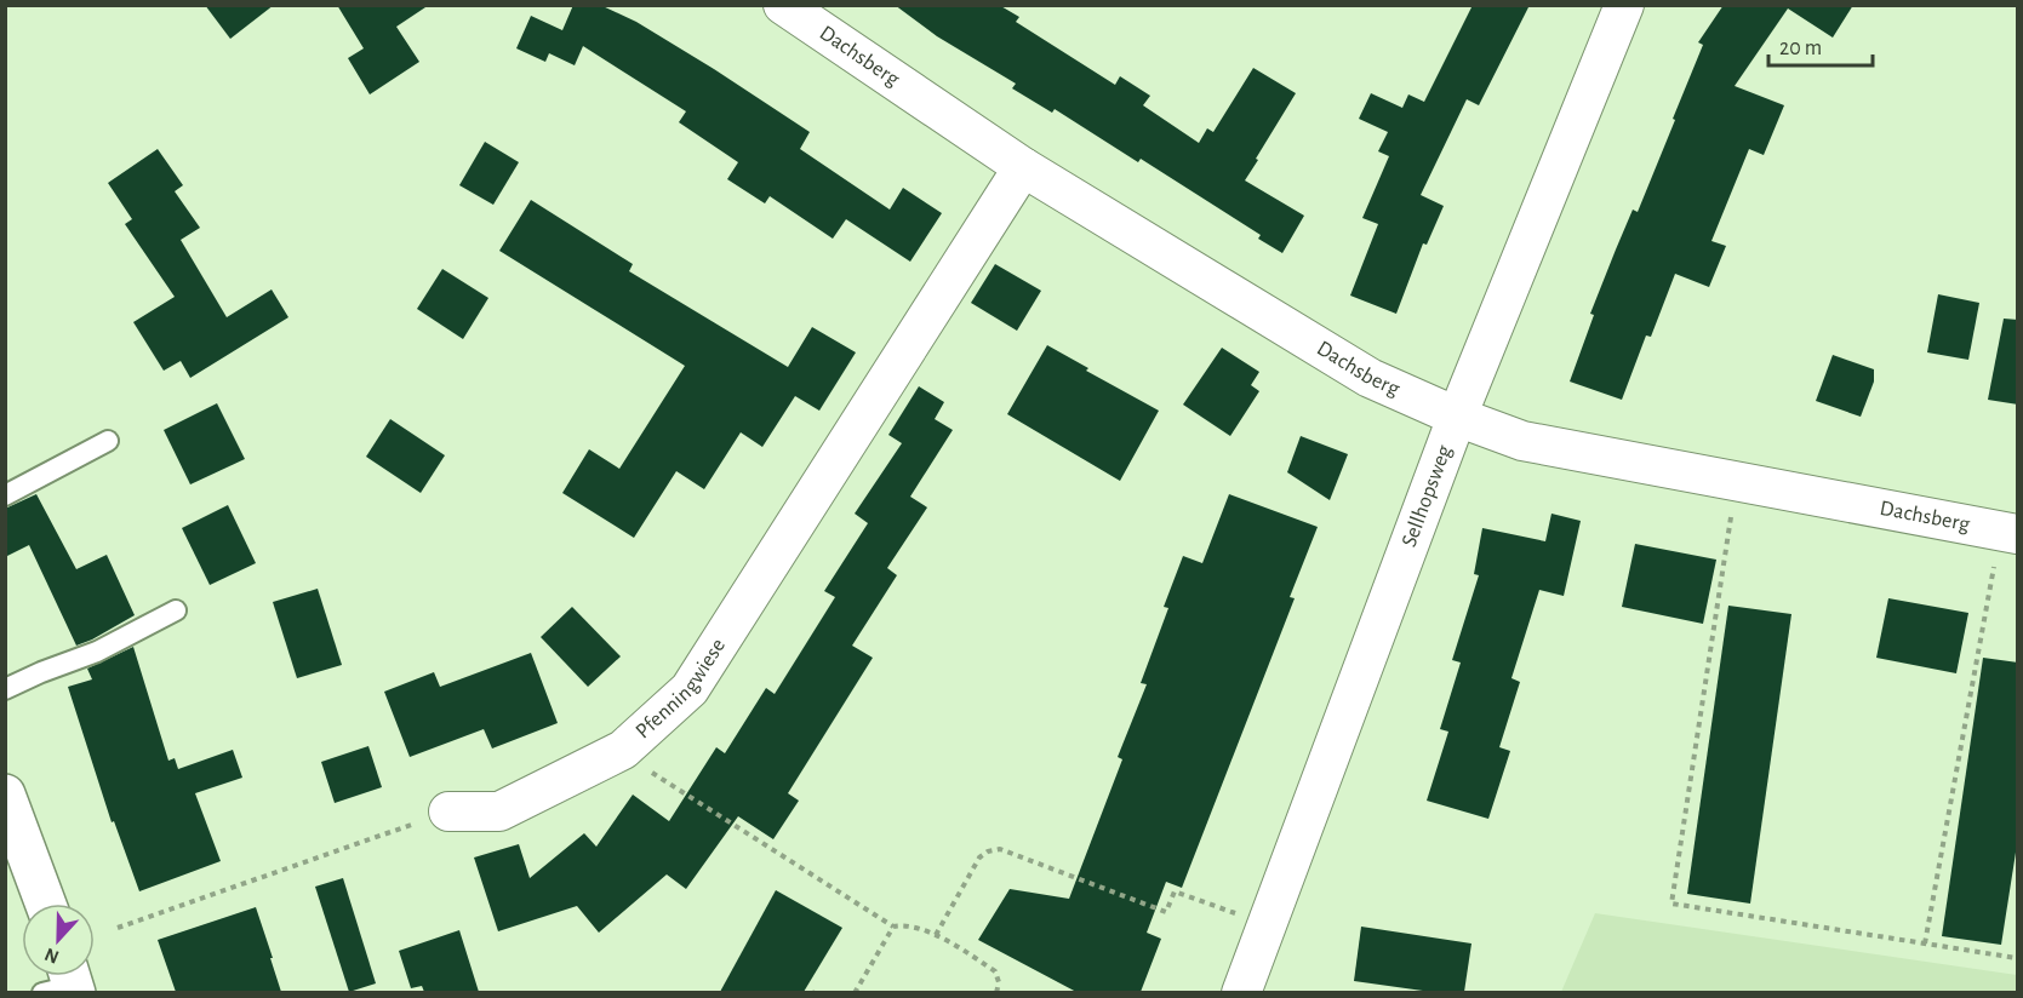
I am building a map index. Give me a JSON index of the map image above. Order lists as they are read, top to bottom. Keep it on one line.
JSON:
{"streets":{"street":["Dachsberg","Sellhopsweg","Pfenningwiese"]},"crossings":[["Dachsberg","Sellhopsweg"],["Dachsberg","Pfenningwiese"]],"scale_bar":"20 m","north":"bottom"}
